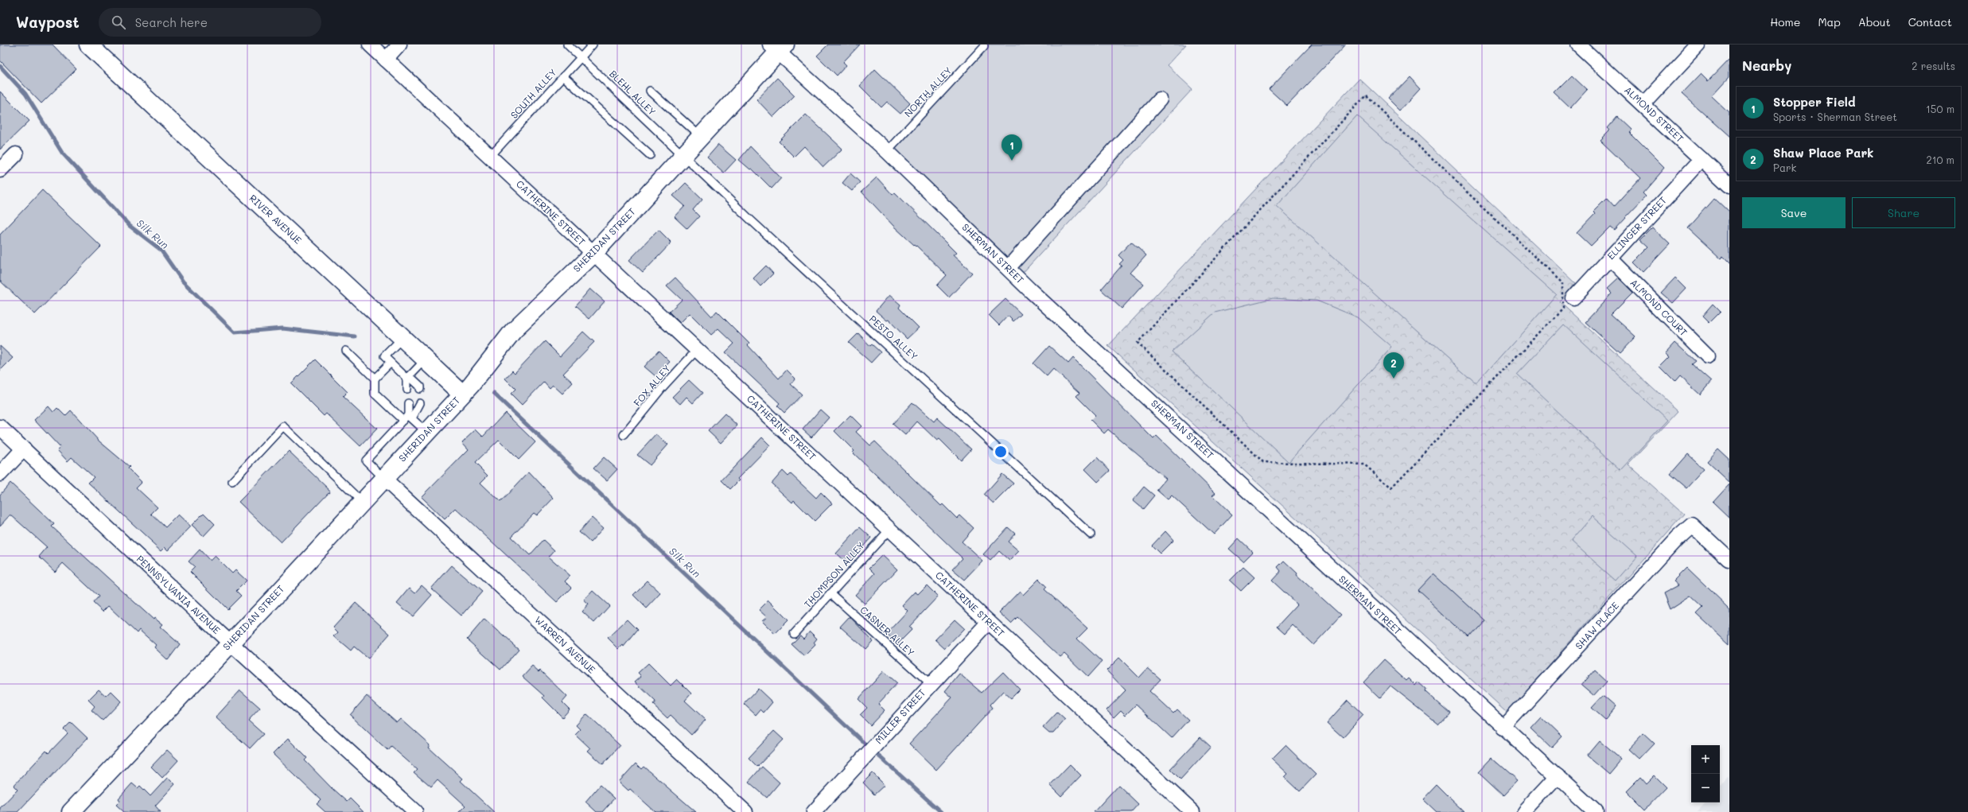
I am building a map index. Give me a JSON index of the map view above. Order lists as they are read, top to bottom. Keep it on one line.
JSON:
{"streets":{"street":["ALMOND STREET","CATHERINE STREET","RIVER AVENUE","ELLINGER STREET","SHERIDAN STREET","SHERMAN STREET","ALMOND COURT","PENNSYLVANIA AVENUE","SHAW PLACE","WARREN AVENUE","MILLER STREET"],"lane":["NORTH ALLEY","BLEHL ALLEY","SOUTH ALLEY","PESTO ALLEY","FOX ALLEY","THOMPSON ALLEY","CASNER ALLEY"]},"crossings":[["NORTH ALLEY","SHERMAN STREET"],["BLEHL ALLEY","SOUTH ALLEY"],["BLEHL ALLEY","SHERIDAN STREET"],["BLEHL ALLEY","PESTO ALLEY"],["SOUTH ALLEY","CATHERINE STREET"],["ALMOND STREET","ELLINGER STREET"],["CATHERINE STREET","SHERIDAN STREET"],["CATHERINE STREET","FOX ALLEY"],["CATHERINE STREET","THOMPSON ALLEY"],["CATHERINE STREET","MILLER STREET"],["RIVER AVENUE","SHERIDAN STREET"],["ELLINGER STREET","ALMOND COURT"],["SHERIDAN STREET","SHERMAN STREET"],["SHERIDAN STREET","PESTO ALLEY"],["SHERIDAN STREET","PENNSYLVANIA AVENUE"],["SHERIDAN STREET","WARREN AVENUE"],["SHERMAN STREET","SHAW PLACE"],["THOMPSON ALLEY","CASNER ALLEY"],["CASNER ALLEY","MILLER STREET"]],"water":["Silk Run"],"page":{"header":"Waypost","search":"Search here","nav":["Home","Map","About","Contact"],"heading":["Nearby","2 results"],"list":[{"mark":"1","name":"Stopper Field","note":"Sports · Sherman Street","value":"150 m"},{"mark":"2","name":"Shaw Place Park","note":"Park","value":"210 m"}],"pins":["1","2"],"buttons":["Save","Share"],"map_buttons":["+","−"]}}
